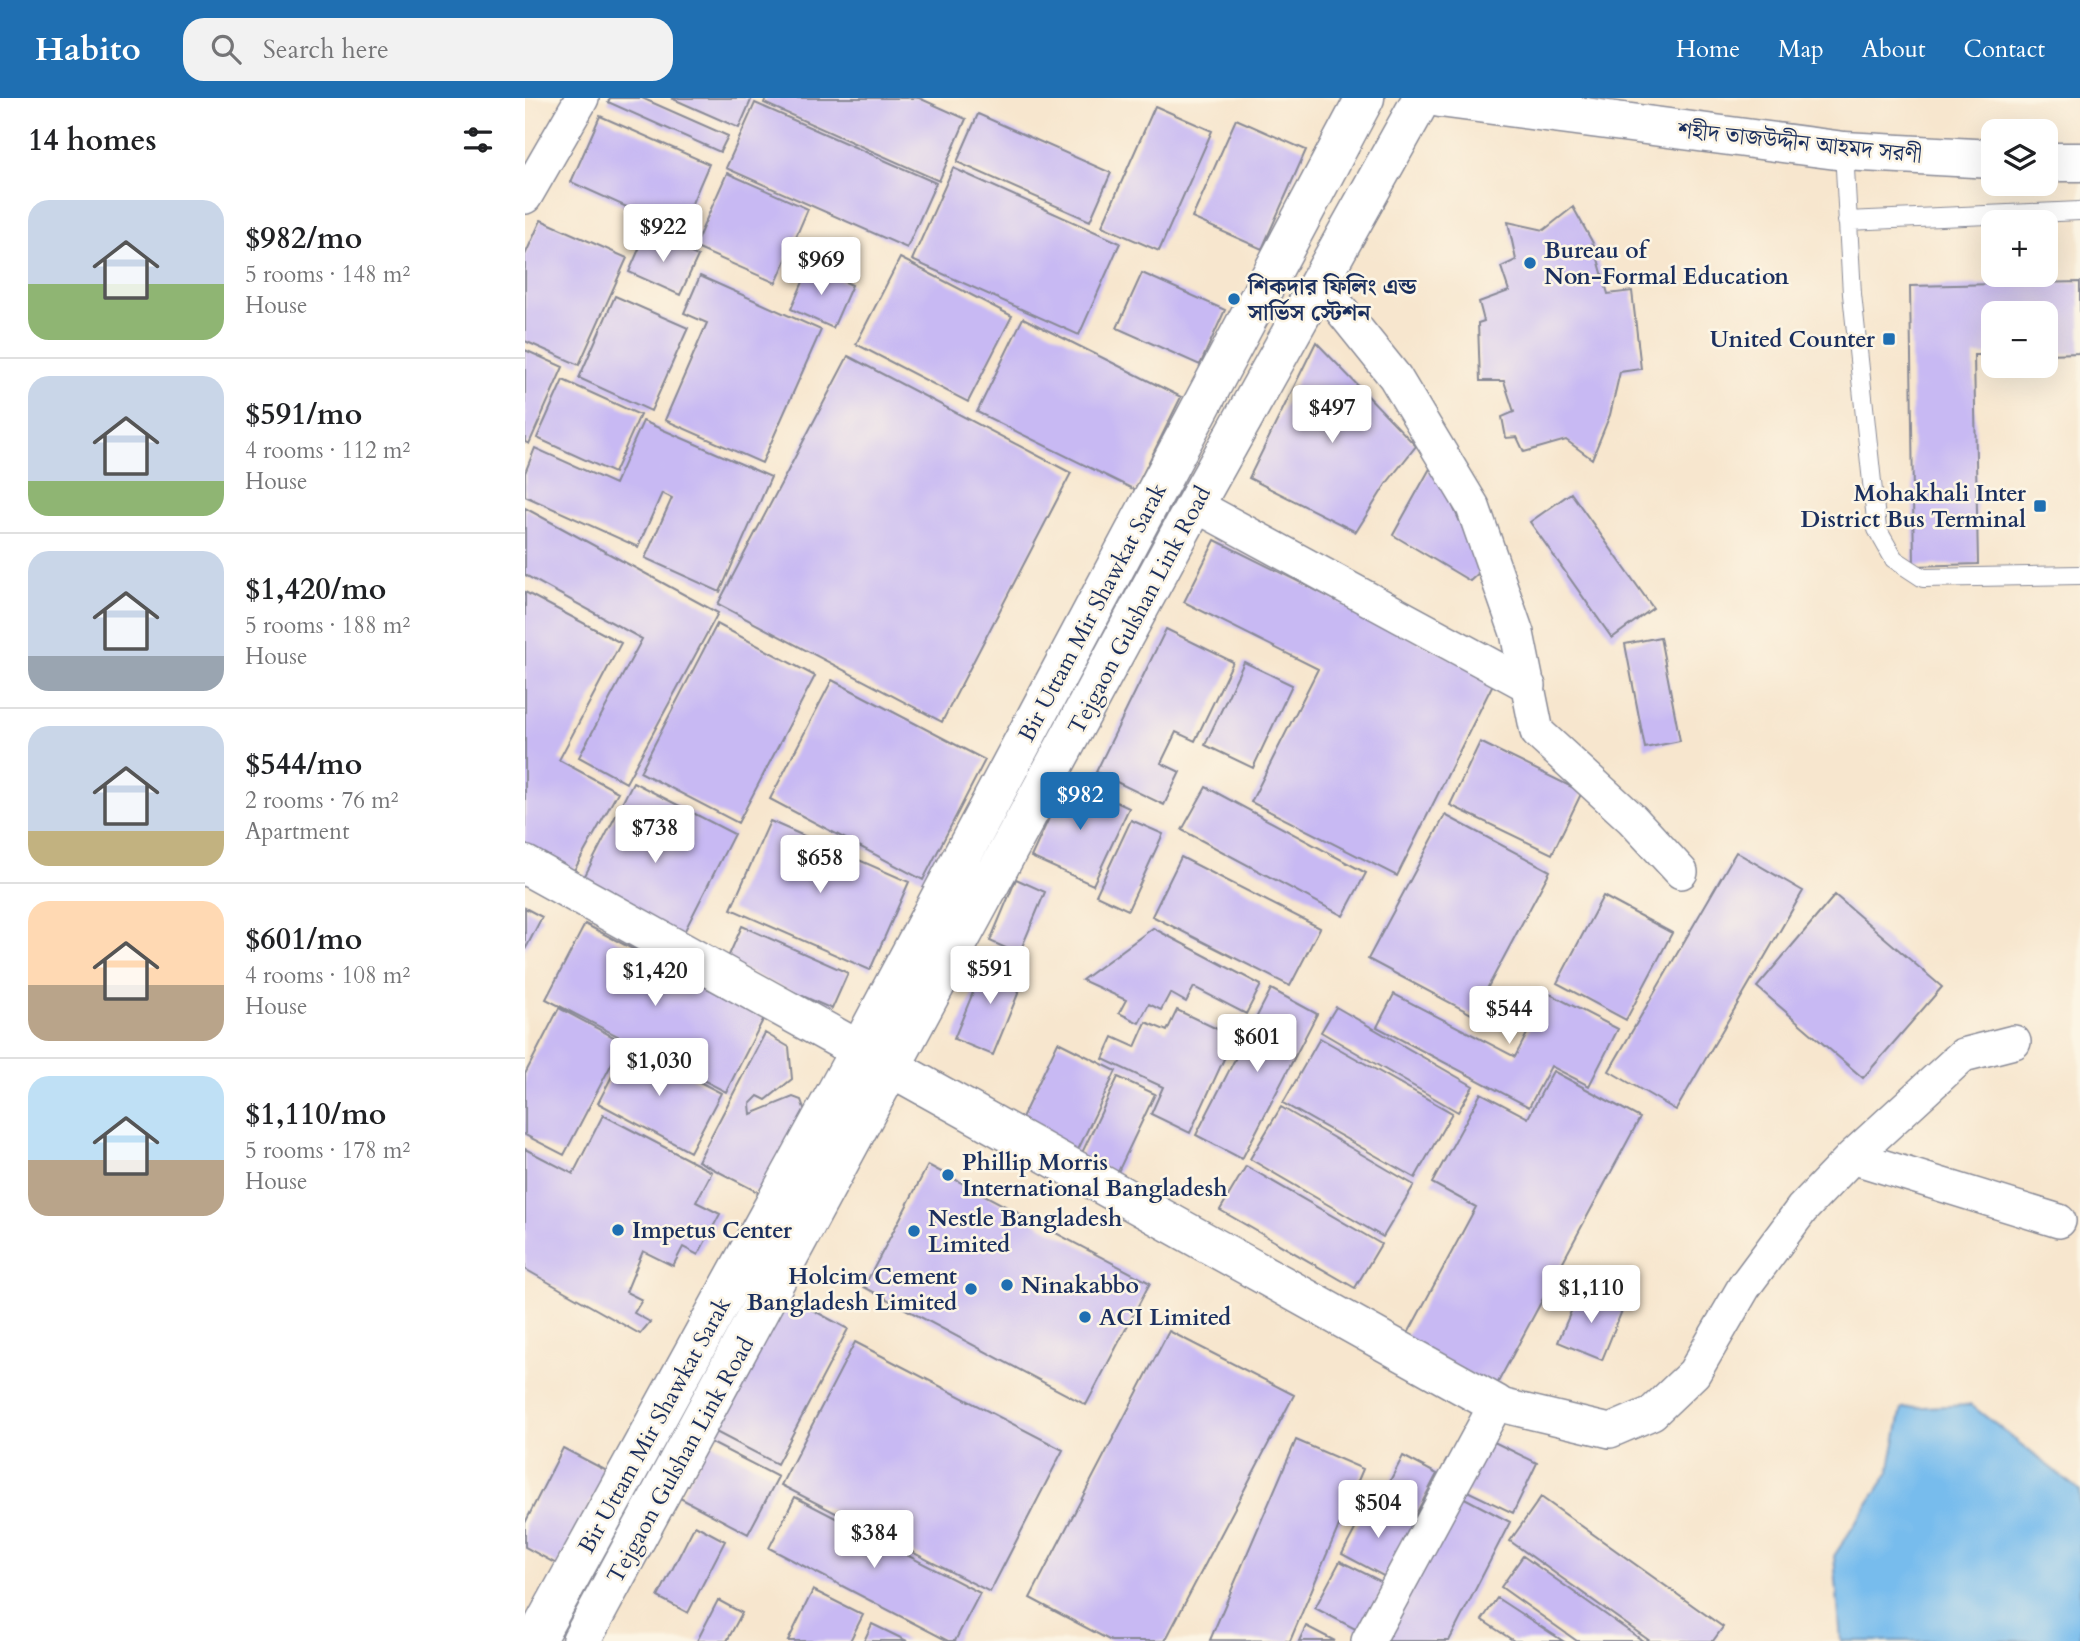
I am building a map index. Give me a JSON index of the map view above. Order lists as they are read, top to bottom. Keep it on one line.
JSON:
{"streets":{"main road":["শহীদ তাজউদ্দীন আহমদ সরণী","Tejgaon Gulshan Link Road","Bir Uttam Mir Shawkat Sarak"]},"places":{"other":["Bureau of Non-Formal Education","শিকদার ফিলিং এন্ড সার্ভিস স্টেশন","Phillip Morris International Bangladesh","Impetus Center","Nestle Bangladesh Limited","Ninakabbo","Holcim Cement Bangladesh Limited","ACI Limited"],"transit":["United Counter","Mohakhali Inter District Bus Terminal"]},"page":{"header":"Habito","search":"Search here","nav":["Home","Map","About","Contact"],"heading":"14 homes","map_buttons":["+","−"],"list":[{"name":"$982/mo","note":"5 rooms · 148 m² · House"},{"name":"$591/mo","note":"4 rooms · 112 m² · House"},{"name":"$1,420/mo","note":"5 rooms · 188 m² · House"},{"name":"$544/mo","note":"2 rooms · 76 m² · Apartment"},{"name":"$601/mo","note":"4 rooms · 108 m² · House"},{"name":"$1,110/mo","note":"5 rooms · 178 m² · House"}],"price":["$922","$969","$497","$982","$738","$658","$591","$1,420","$544","$601","$1,030","$1,110","$504","$384"]}}
